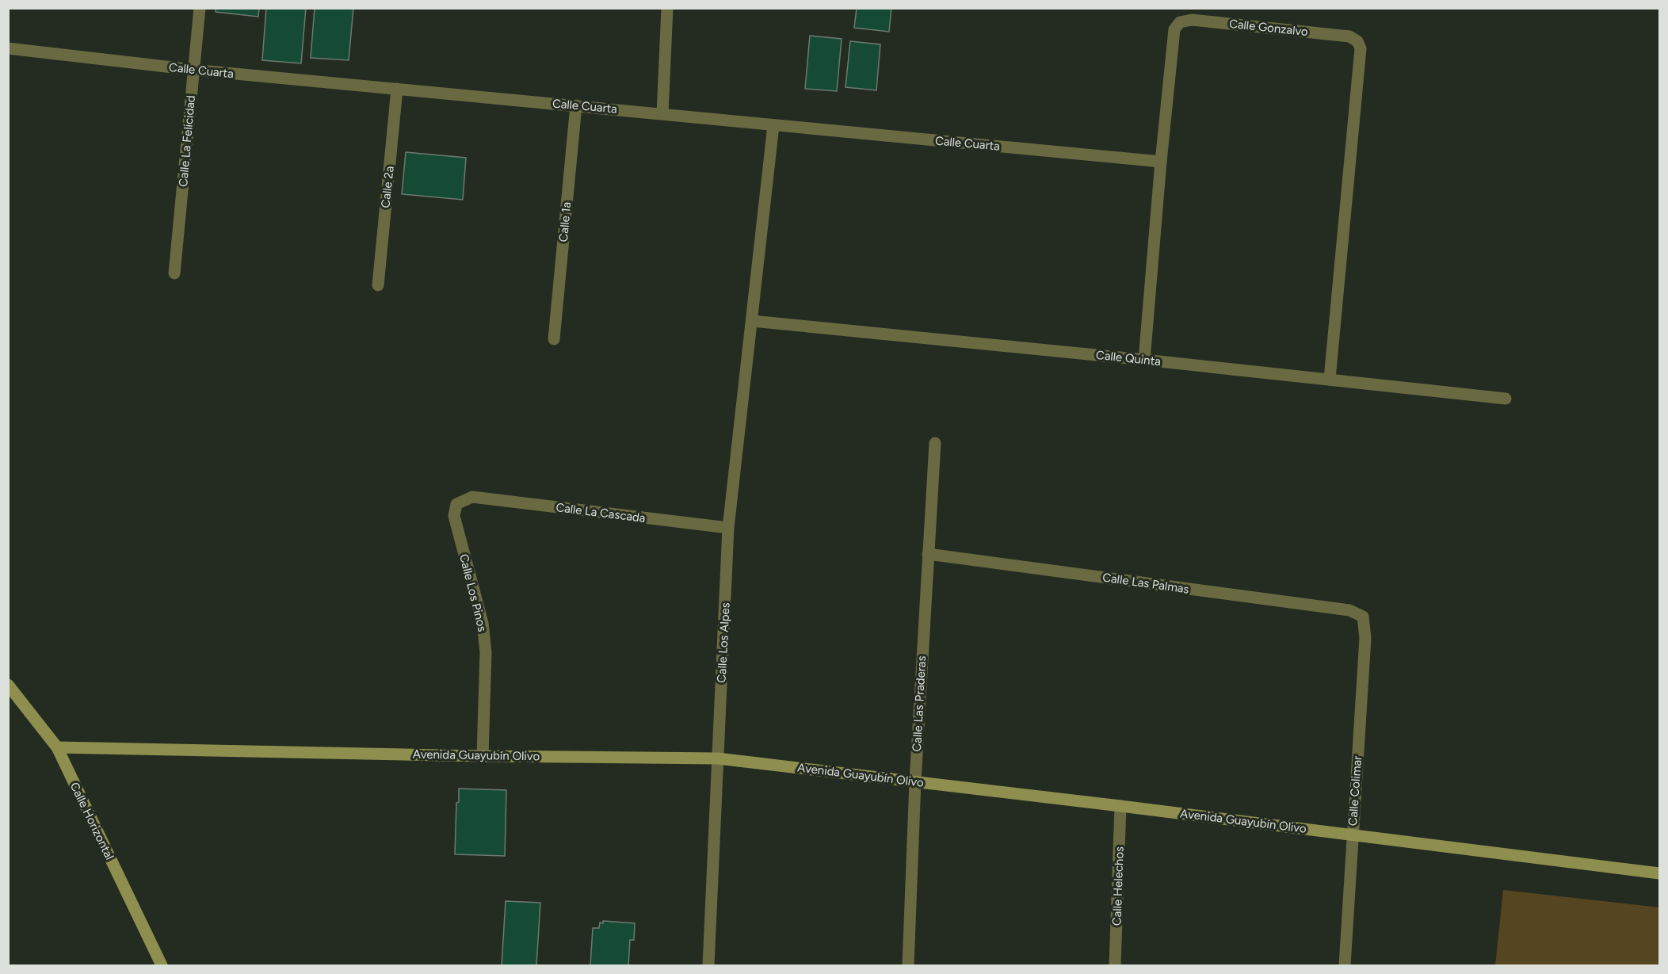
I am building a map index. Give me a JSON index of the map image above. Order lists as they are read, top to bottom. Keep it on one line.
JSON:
{"streets":{"main road":["Avenida Guayubín Olivo","Calle Horizontal"],"street":["Calle Gonzalvo","Calle Cuarta","Calle La Felicidad","Calle 2a","Calle 1a","Calle Quinta","Calle La Cascada","Calle Las Palmas","Calle Los Pinos","Calle Los Alpes","Calle Las Praderas","Calle Colimar","Calle Helechos"]},"crossings":[["Calle Gonzalvo","Calle Cuarta"],["Calle Gonzalvo","Calle Quinta"],["Calle Cuarta","Calle La Felicidad"],["Calle Cuarta","Calle 2a"],["Calle Cuarta","Calle 1a"],["Calle Cuarta","Calle Los Alpes"],["Calle Quinta","Calle Los Alpes"],["Calle La Cascada","Calle Los Pinos"],["Calle La Cascada","Calle Los Alpes"],["Calle Las Palmas","Calle Las Praderas"],["Calle Las Palmas","Calle Colimar"],["Calle Los Pinos","Avenida Guayubín Olivo"],["Calle Los Alpes","Avenida Guayubín Olivo"],["Calle Las Praderas","Avenida Guayubín Olivo"],["Avenida Guayubín Olivo","Calle Colimar"],["Avenida Guayubín Olivo","Calle Horizontal"],["Avenida Guayubín Olivo","Calle Helechos"]]}
